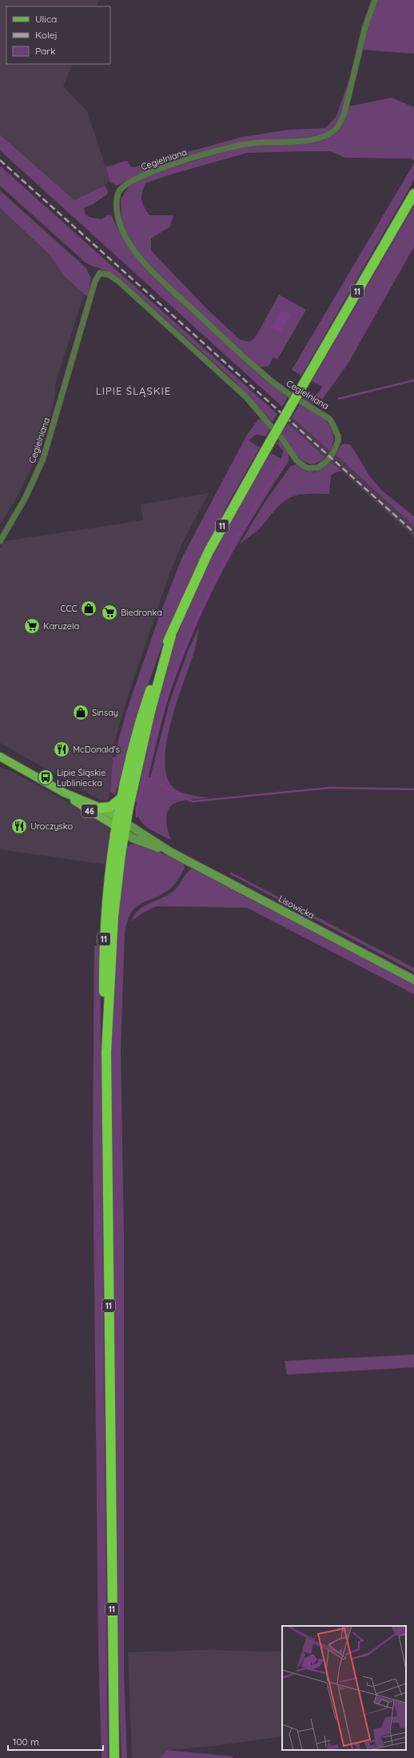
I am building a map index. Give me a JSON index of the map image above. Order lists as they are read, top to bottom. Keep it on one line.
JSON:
{"streets":{"highway":["11","46"],"main road":["Lisowicka"],"street":["Cegielniana"]},"crossings":[["11","46"],["11","Lisowicka"],["46","Lisowicka"]],"districts":["LIPIE ŚLĄSKIE"],"places":{"shop":["CCC","Sinsay"],"supermarket":["Biedronka","Karuzela"],"restaurant":["McDonald's","Uroczysko"],"bus stop":["Lipie Śląskie Lubliniecka"]},"legend":["Ulica","Kolej","Park"],"scale_bar":"100 m"}
